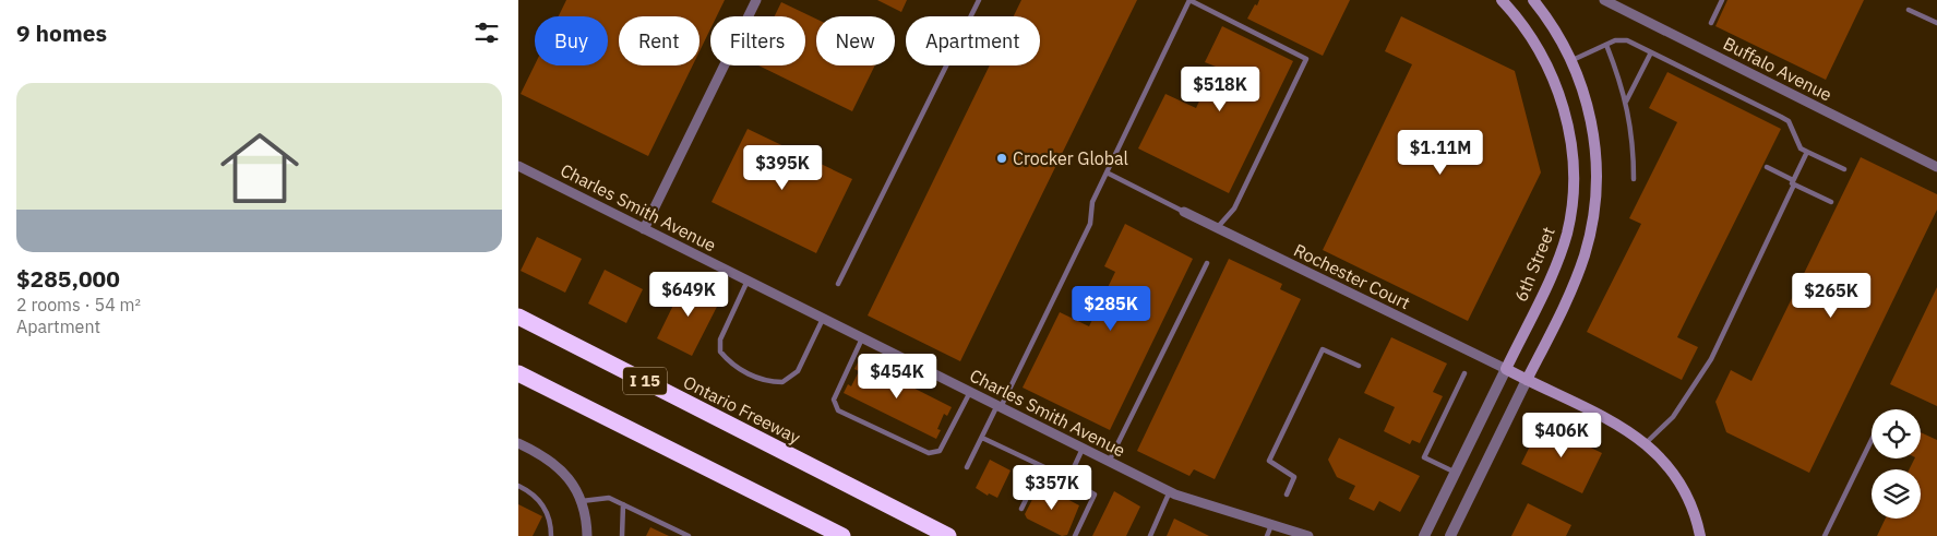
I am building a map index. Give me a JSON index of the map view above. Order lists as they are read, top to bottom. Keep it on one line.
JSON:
{"streets":{"highway":["I 15","Ontario Freeway"],"main road":["6th Street"],"street":["Buffalo Avenue","Charles Smith Avenue","Rochester Court"]},"crossings":[["6th Street","Rochester Court"]],"places":["Crocker Global"],"page":{"heading":"9 homes","chip":["Buy","Rent","Filters","New","Apartment"],"list":[{"name":"$285,000","note":"2 rooms · 54 m² · Apartment"}],"price":["$518K","$1.11M","$395K","$649K","$265K","$285K","$454K","$406K","$357K"]}}
